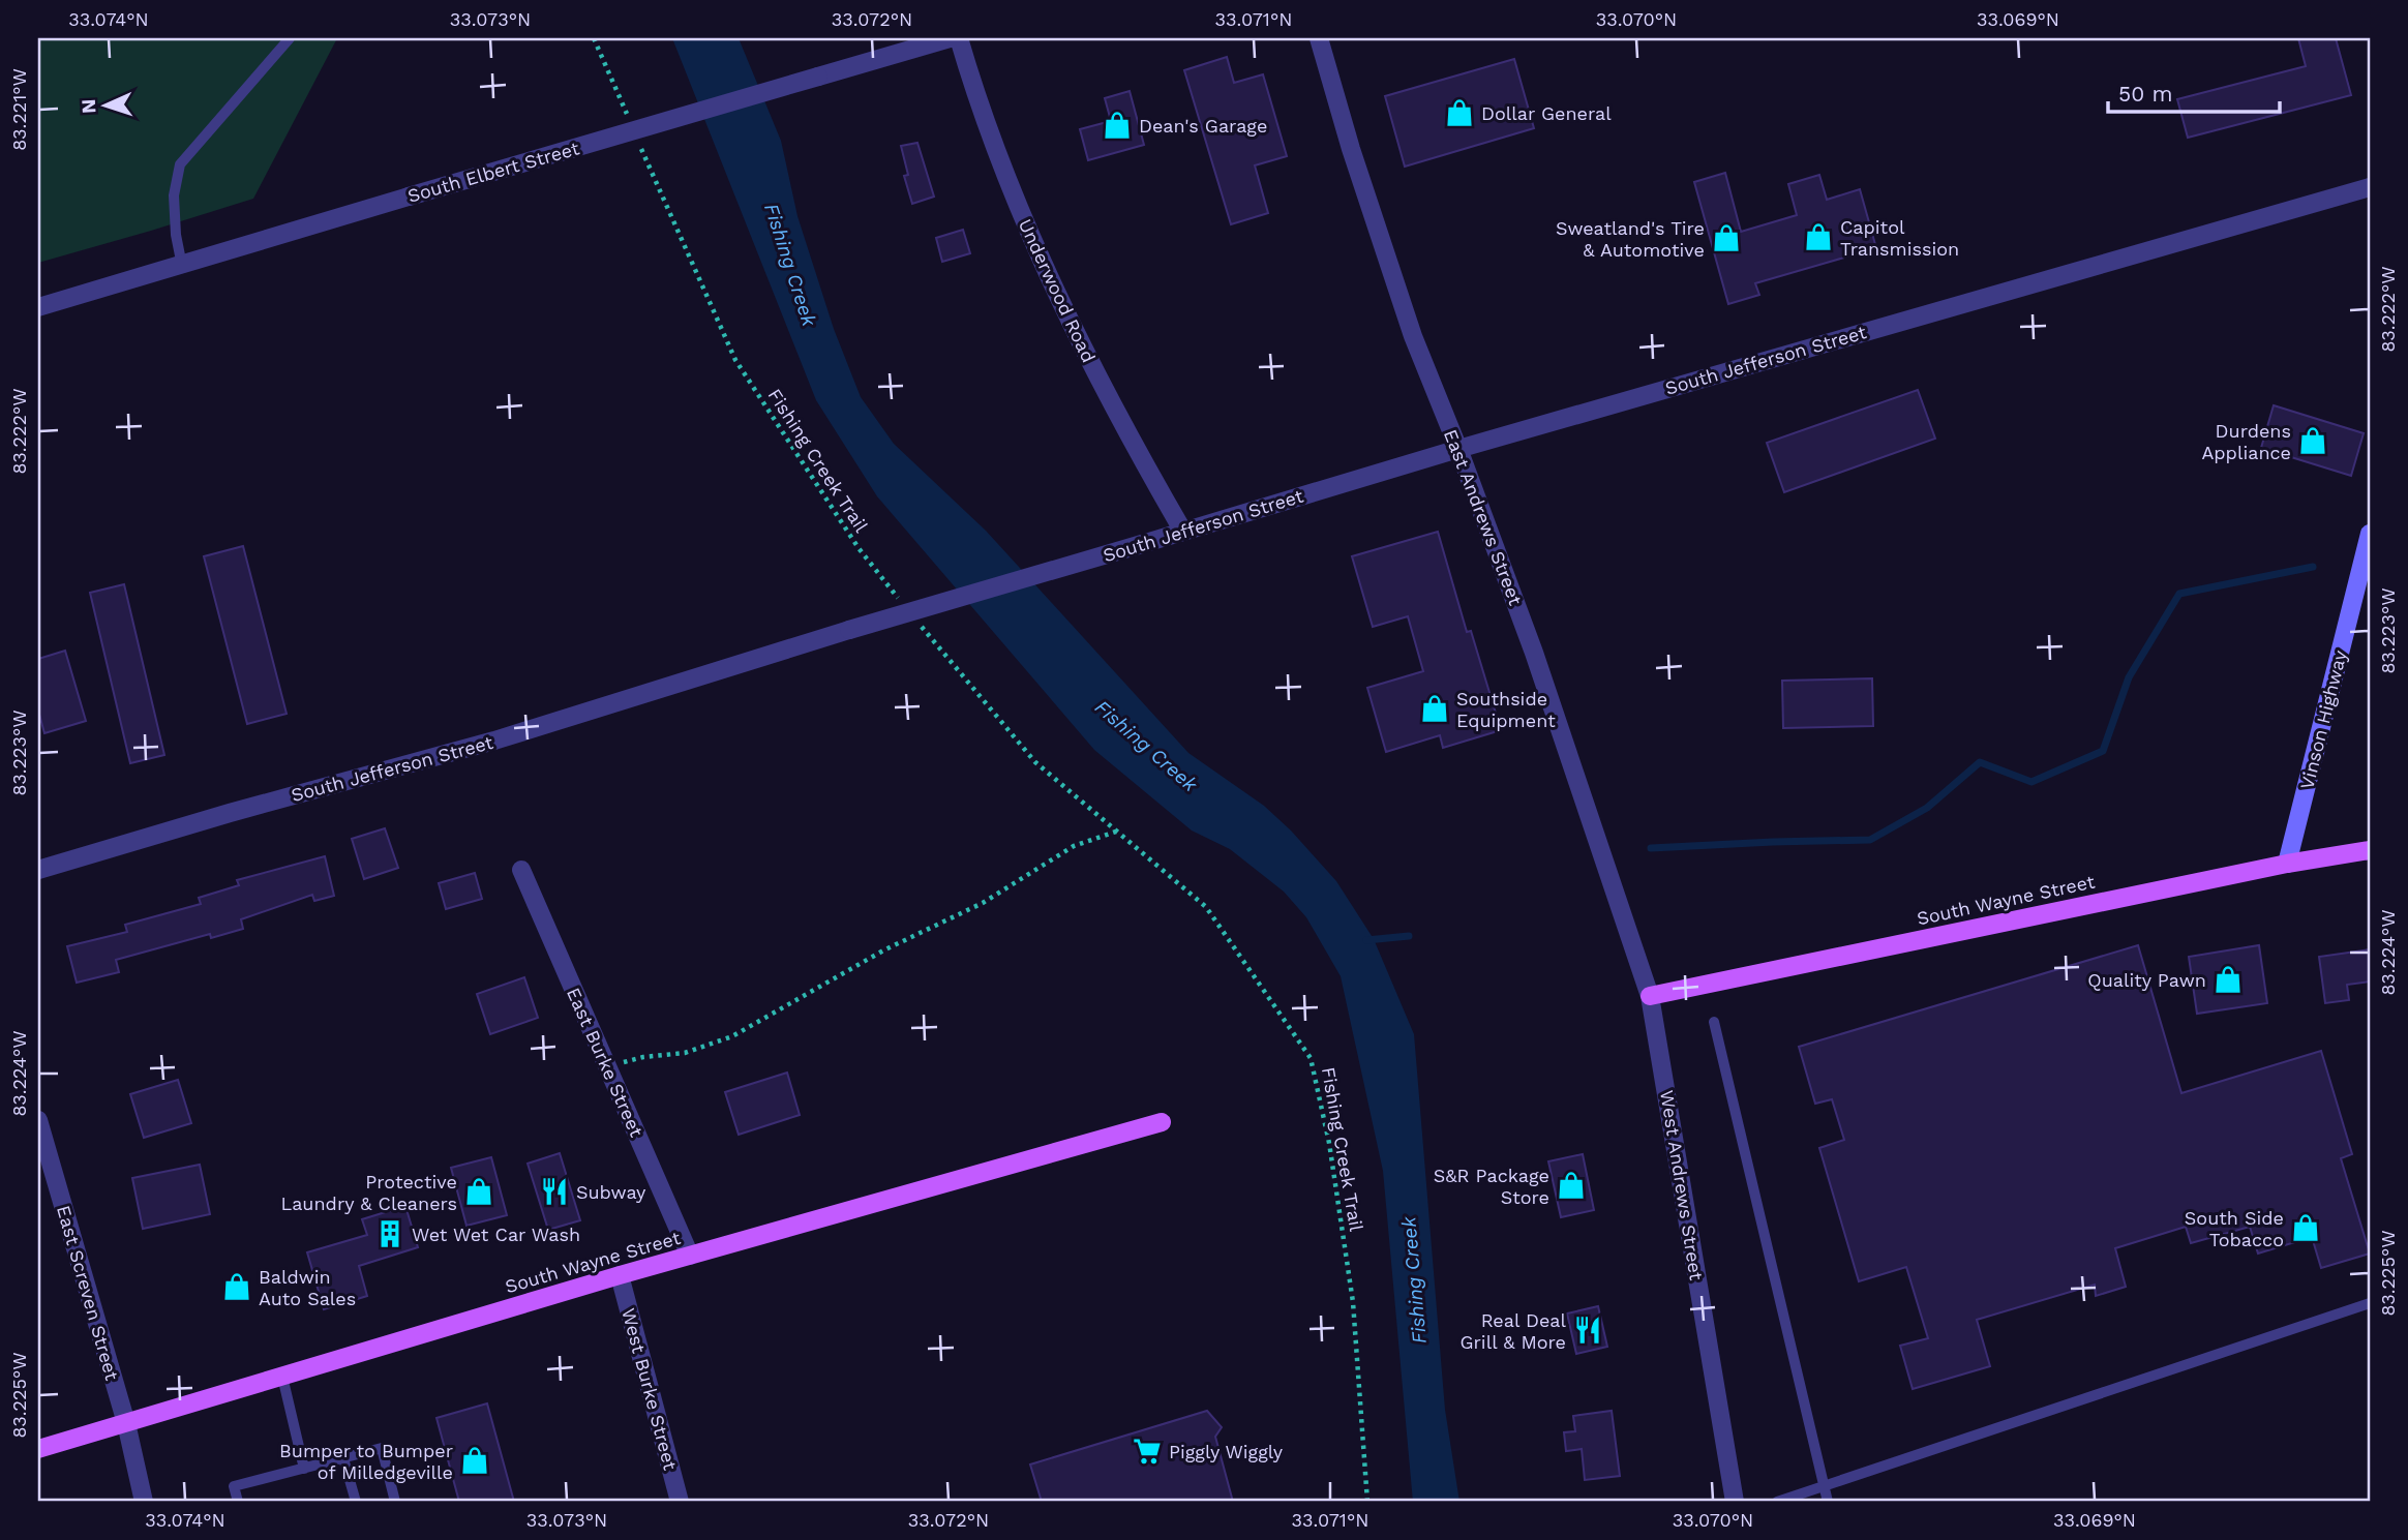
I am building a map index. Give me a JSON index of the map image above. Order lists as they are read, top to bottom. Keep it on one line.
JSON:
{"streets":{"main road":["Vinson Highway","South Wayne Street"],"street":["South Elbert Street","Underwood Road","South Jefferson Street","East Andrews Street","East Burke Street","West Andrews Street","East Screven Street","West Burke Street"],"path":["Fishing Creek Trail"]},"crossings":[["Underwood Road","South Jefferson Street"],["South Jefferson Street","East Andrews Street"],["East Andrews Street","South Wayne Street"],["East Andrews Street","West Andrews Street"],["Vinson Highway","South Wayne Street"],["South Wayne Street","East Burke Street"],["South Wayne Street","West Andrews Street"],["South Wayne Street","East Screven Street"],["South Wayne Street","West Burke Street"]],"water":["Fishing Creek"],"places":{"shop":["Dollar General","Dean's Garage","Capitol Transmission","Sweatland's Tire & Automotive","Durdens Appliance","Southside Equipment","Quality Pawn","S&R Package Store","Protective Laundry & Cleaners","South Side Tobacco","Baldwin Auto Sales","Bumper to Bumper of Milledgeville"],"restaurant":["Subway","Real Deal Grill & More"],"building":["Wet Wet Car Wash"],"supermarket":["Piggly Wiggly"]},"scale_bar":"50 m","north":"left","coordinates":["33.074°N","33.073°N","33.072°N","33.071°N","33.070°N","33.069°N","83.221°W","83.222°W","83.223°W","83.224°W","83.225°W"]}
